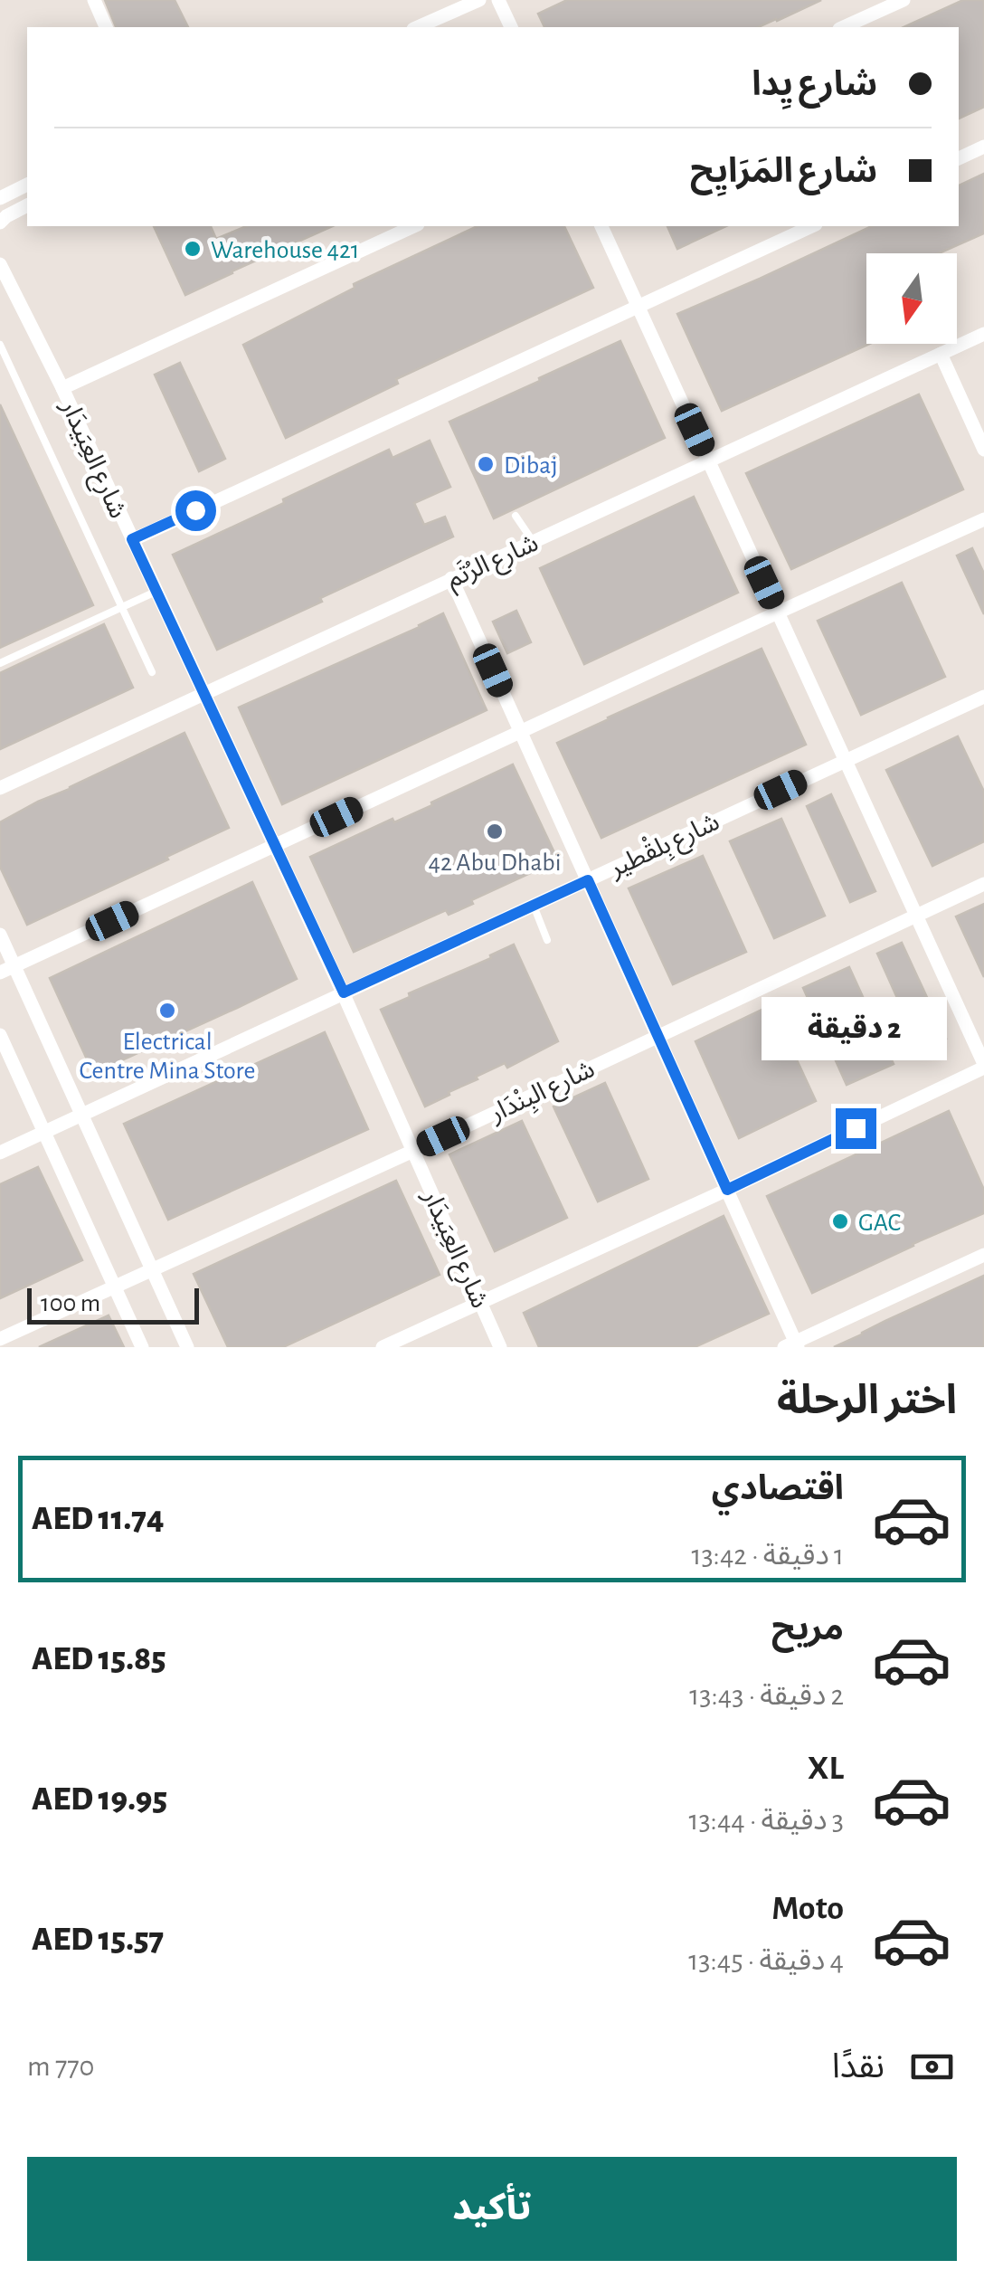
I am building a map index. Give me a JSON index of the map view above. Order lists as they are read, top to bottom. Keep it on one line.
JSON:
{"streets":{"street":["شارع العِبَيدَار","شارع الرُتَم","شارع بِلقْطير","شارع البِنْدَار"]},"crossings":[["شارع العِبَيدَار","شارع الرُتَم"],["شارع العِبَيدَار","شارع بِلقْطير"],["شارع العِبَيدَار","شارع البِنْدَار"]],"places":["Warehouse 421","Dibaj","42 Abu Dhabi","Electrical Centre Mina Store","GAC"],"scale_bar":"100 m","north":"bottom","page":{"banner":["شارع يِدا","شارع المَرَايِح"],"bubble":"2 دقيقة","scale":"100 m","heading":"اختر الرحلة","list":[{"name":"اقتصادي","note":"1 دقيقة · 13:42","value":"AED 11.74"},{"name":"مريح","note":"2 دقيقة · 13:43","value":"AED 15.85"},{"name":"XL","note":"3 دقيقة · 13:44","value":"AED 19.95"},{"name":"Moto","note":"4 دقيقة · 13:45","value":"AED 15.57"}],"pay":["نقدًا","770 m"],"buttons":"تأكيد"}}
